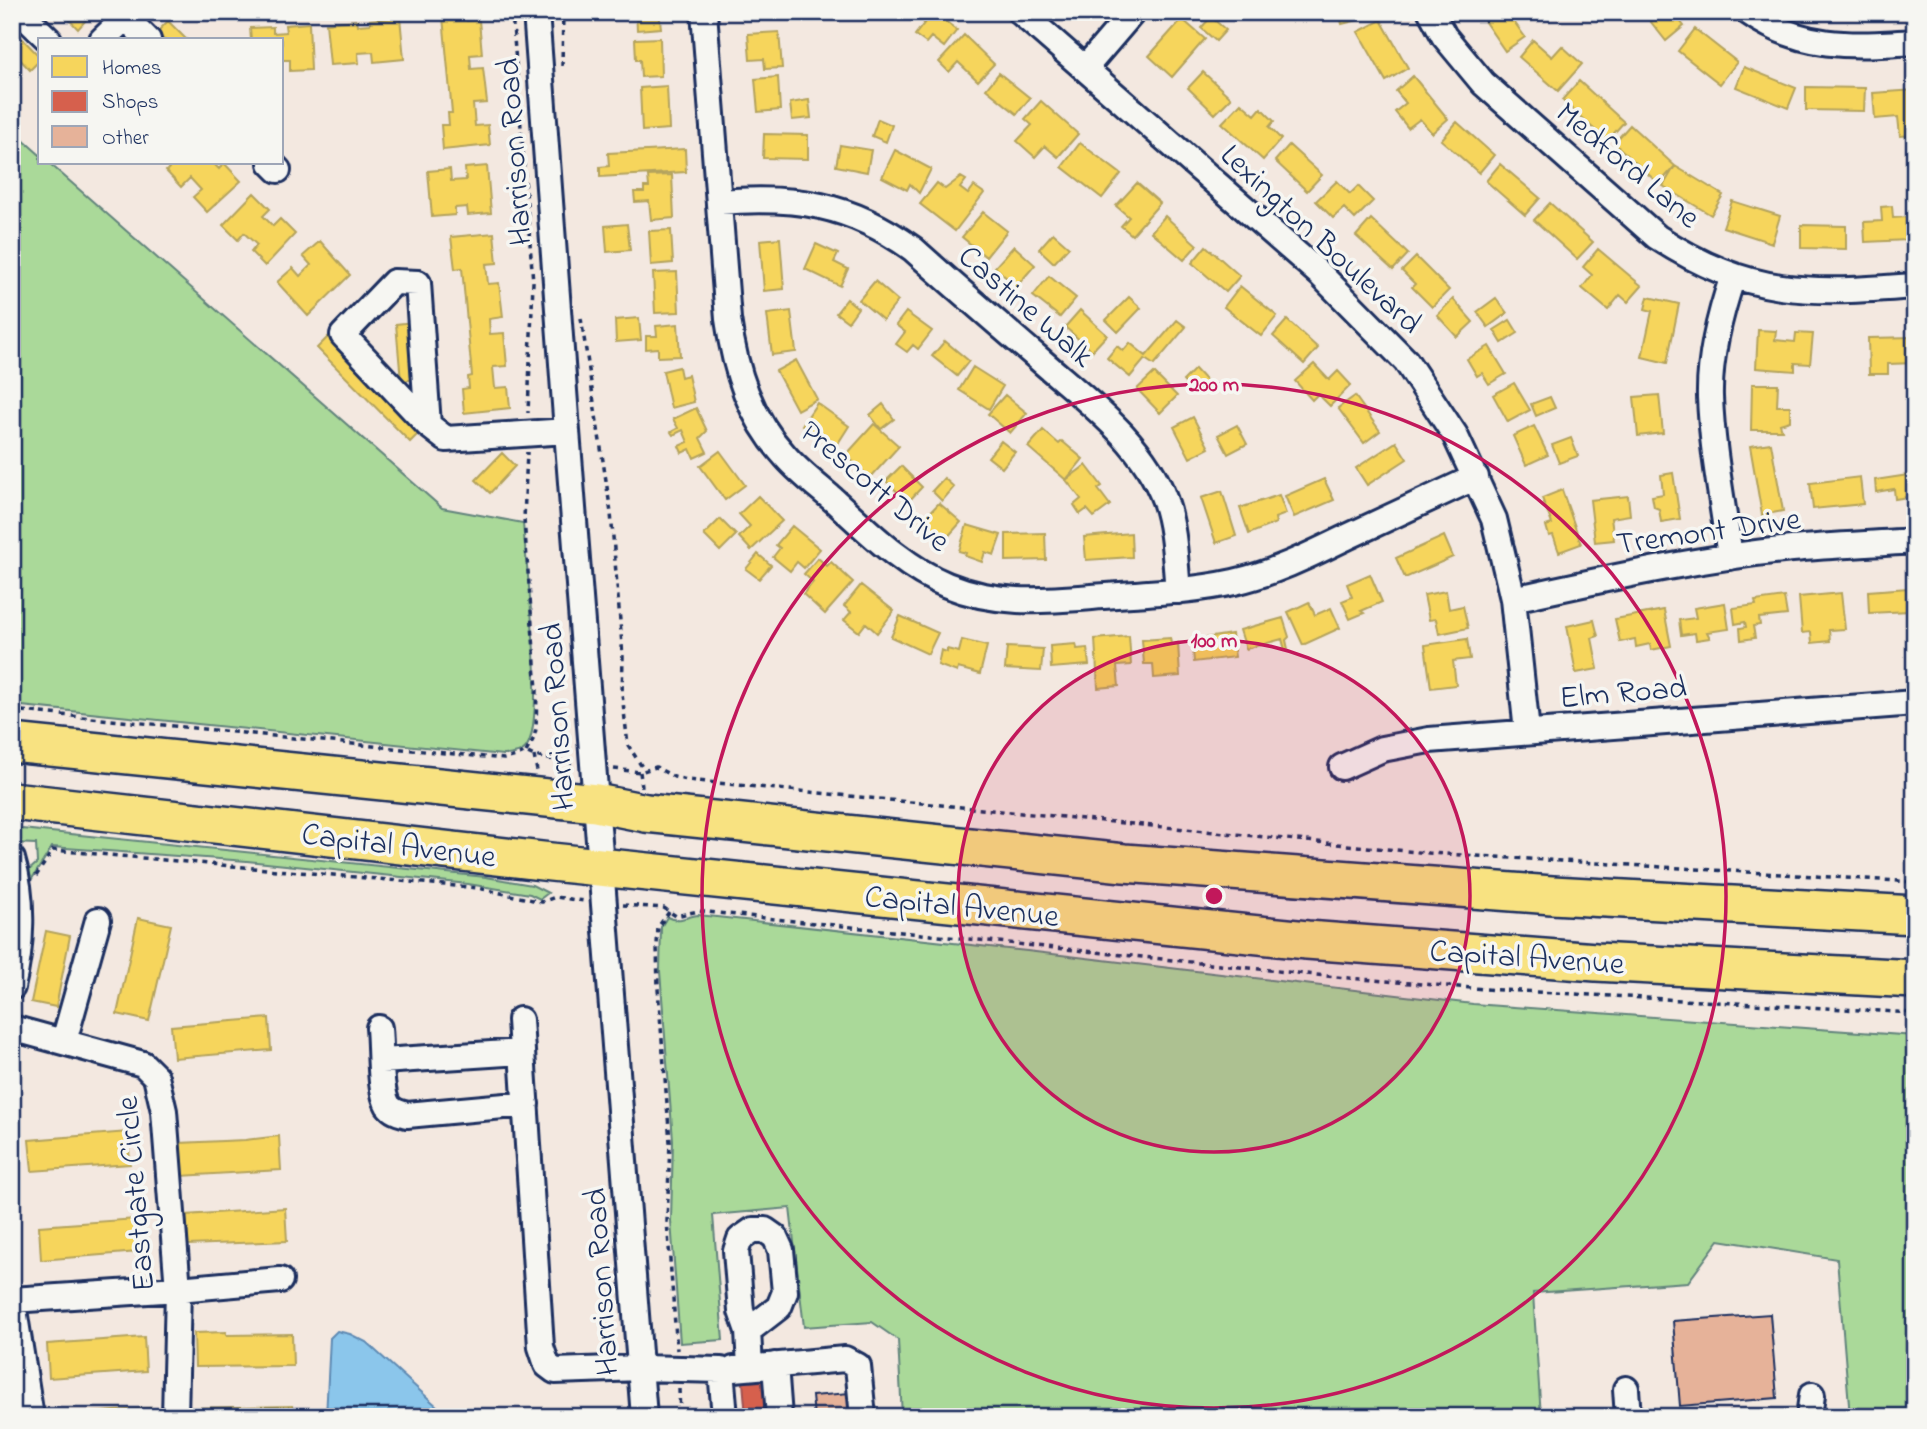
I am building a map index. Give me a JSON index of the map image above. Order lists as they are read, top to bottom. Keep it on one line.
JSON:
{"streets":{"highway":["Capital Avenue"],"street":["Harrison Road","Medford Lane","Lexington Boulevard","Castine Walk","Prescott Drive","Tremont Drive","Elm Road","Eastgate Circle"]},"crossings":[["Harrison Road","Capital Avenue"],["Lexington Boulevard","Prescott Drive"],["Lexington Boulevard","Tremont Drive"],["Lexington Boulevard","Elm Road"],["Castine Walk","Prescott Drive"]],"legend":["Homes","Shops","Other"],"rings":["200 m","100 m"]}
